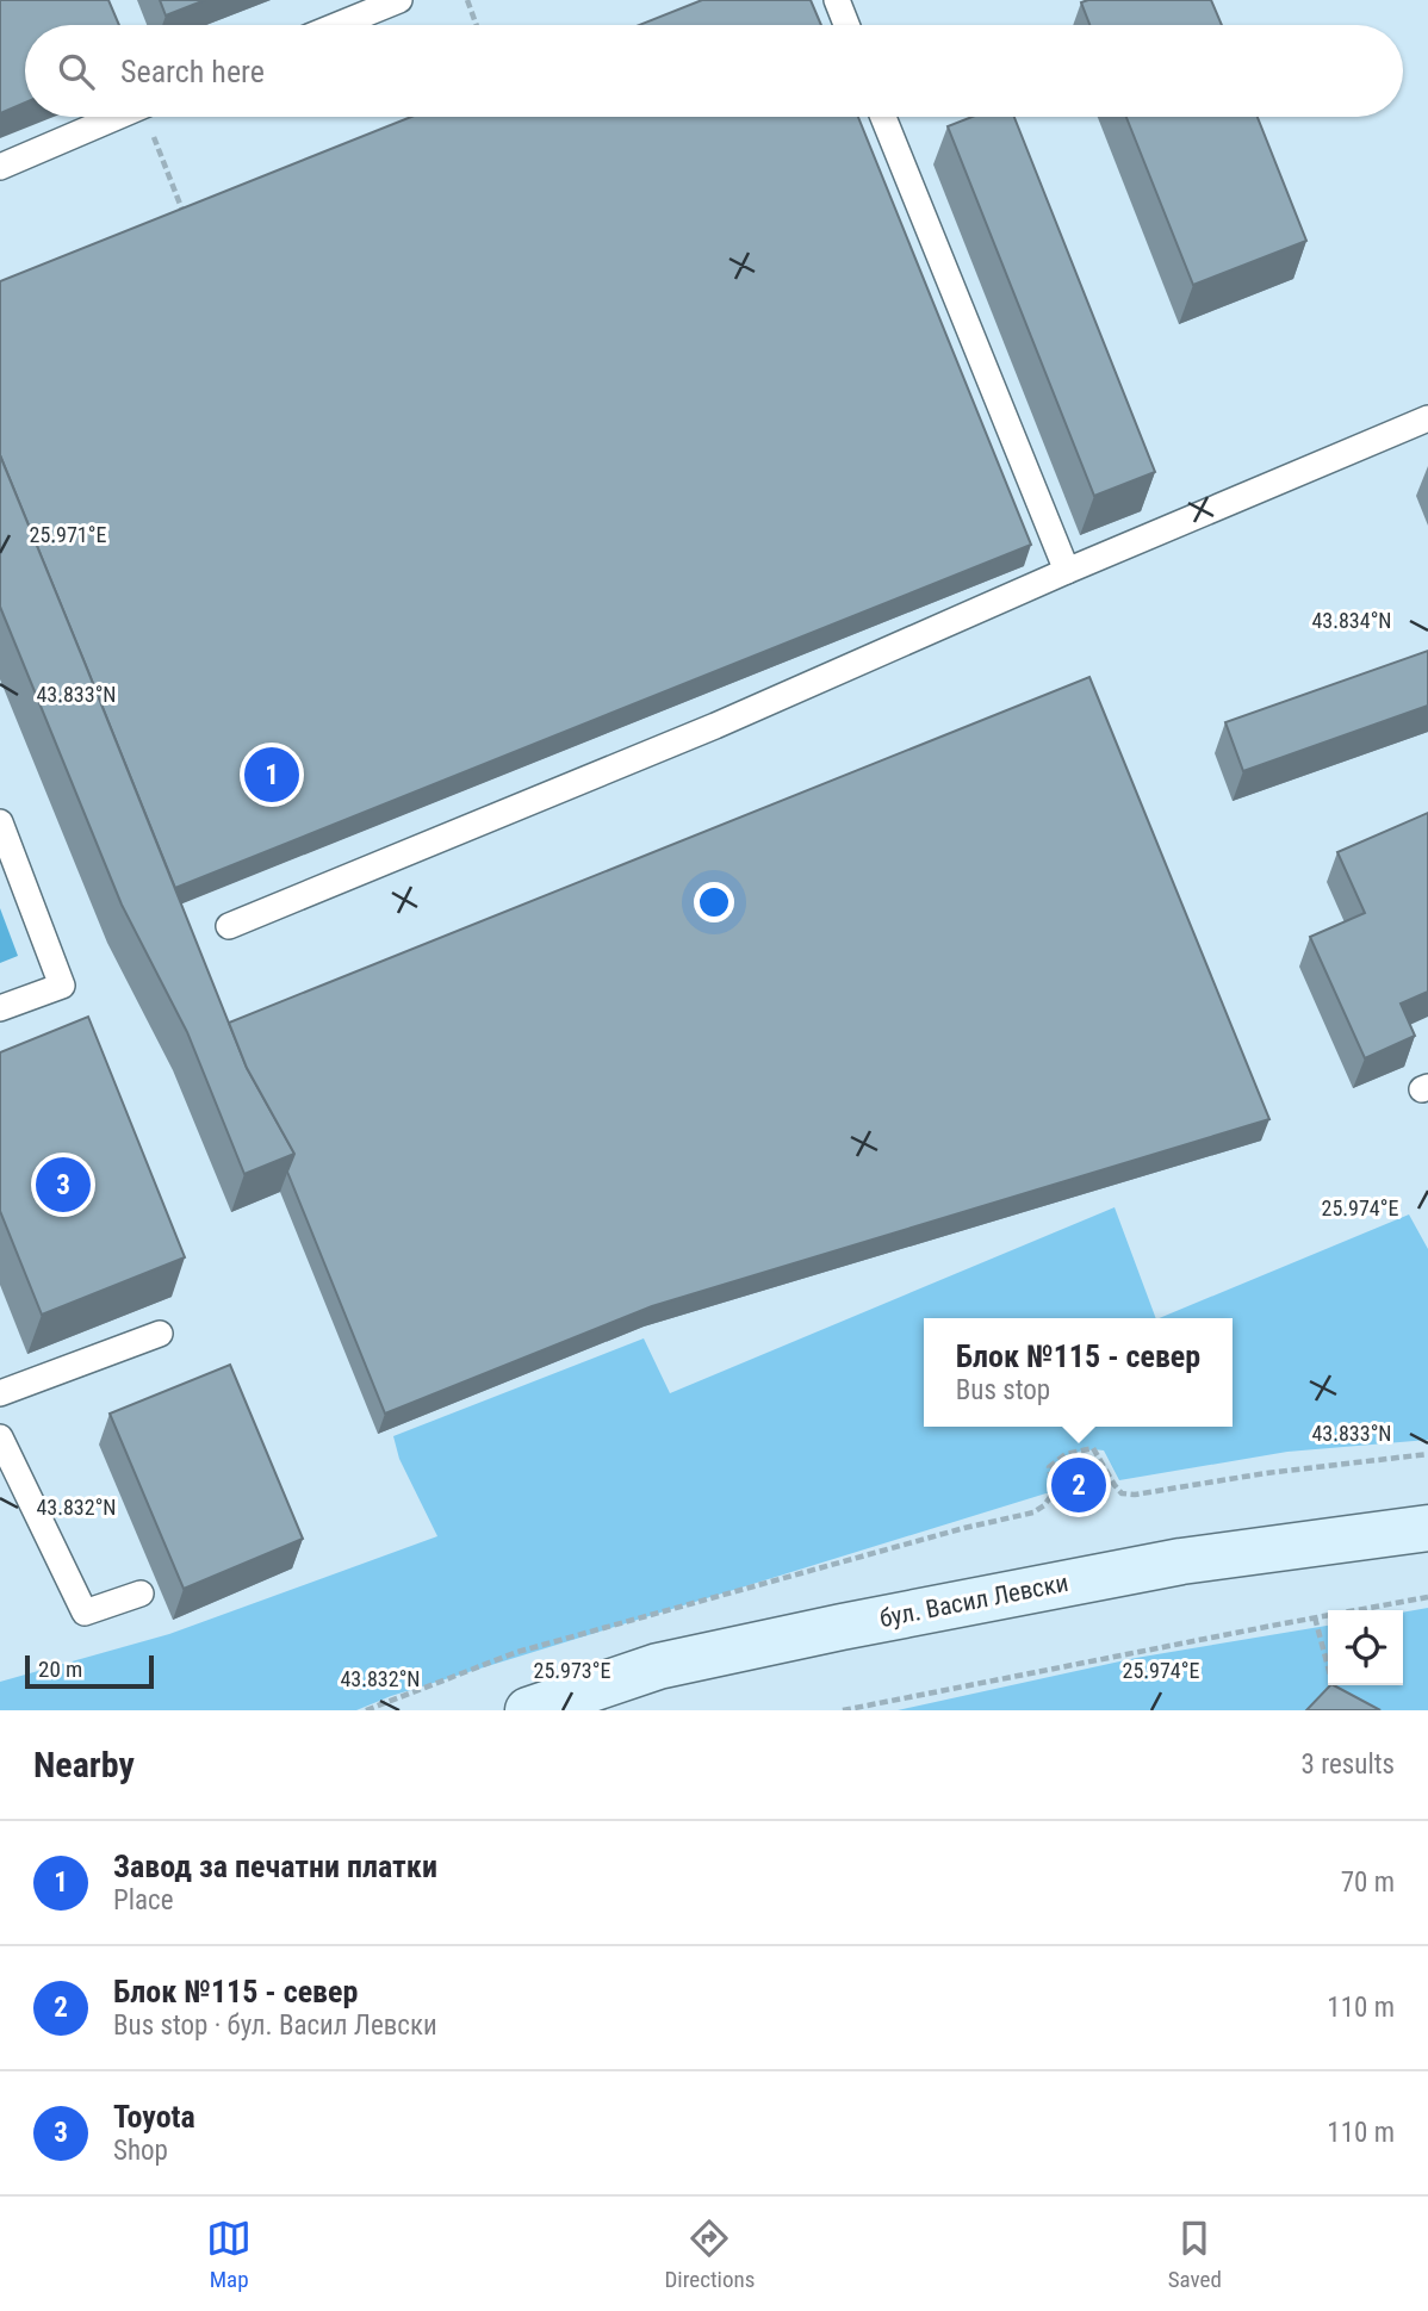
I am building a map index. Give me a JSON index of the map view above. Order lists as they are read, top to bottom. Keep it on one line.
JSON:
{"streets":{"main road":["бул. Васил Левски"]},"scale_bar":"20 m","page":{"search":"Search here","pins":["1","3","2"],"popup":["Блок №115 - север","Bus stop"],"scale":"20 m","heading":["Nearby","3 results"],"list":[{"mark":"1","name":"Завод за печатни платки","note":"Place","value":"70 m"},{"mark":"2","name":"Блок №115 - север","note":"Bus stop · бул. Васил Левски","value":"110 m"},{"mark":"3","name":"Toyota","note":"Shop","value":"110 m"}],"nav":["Map","Directions","Saved"]},"coordinates":["25.971°E","43.834°N","43.833°N","25.974°E","43.832°N","25.973°E"]}
